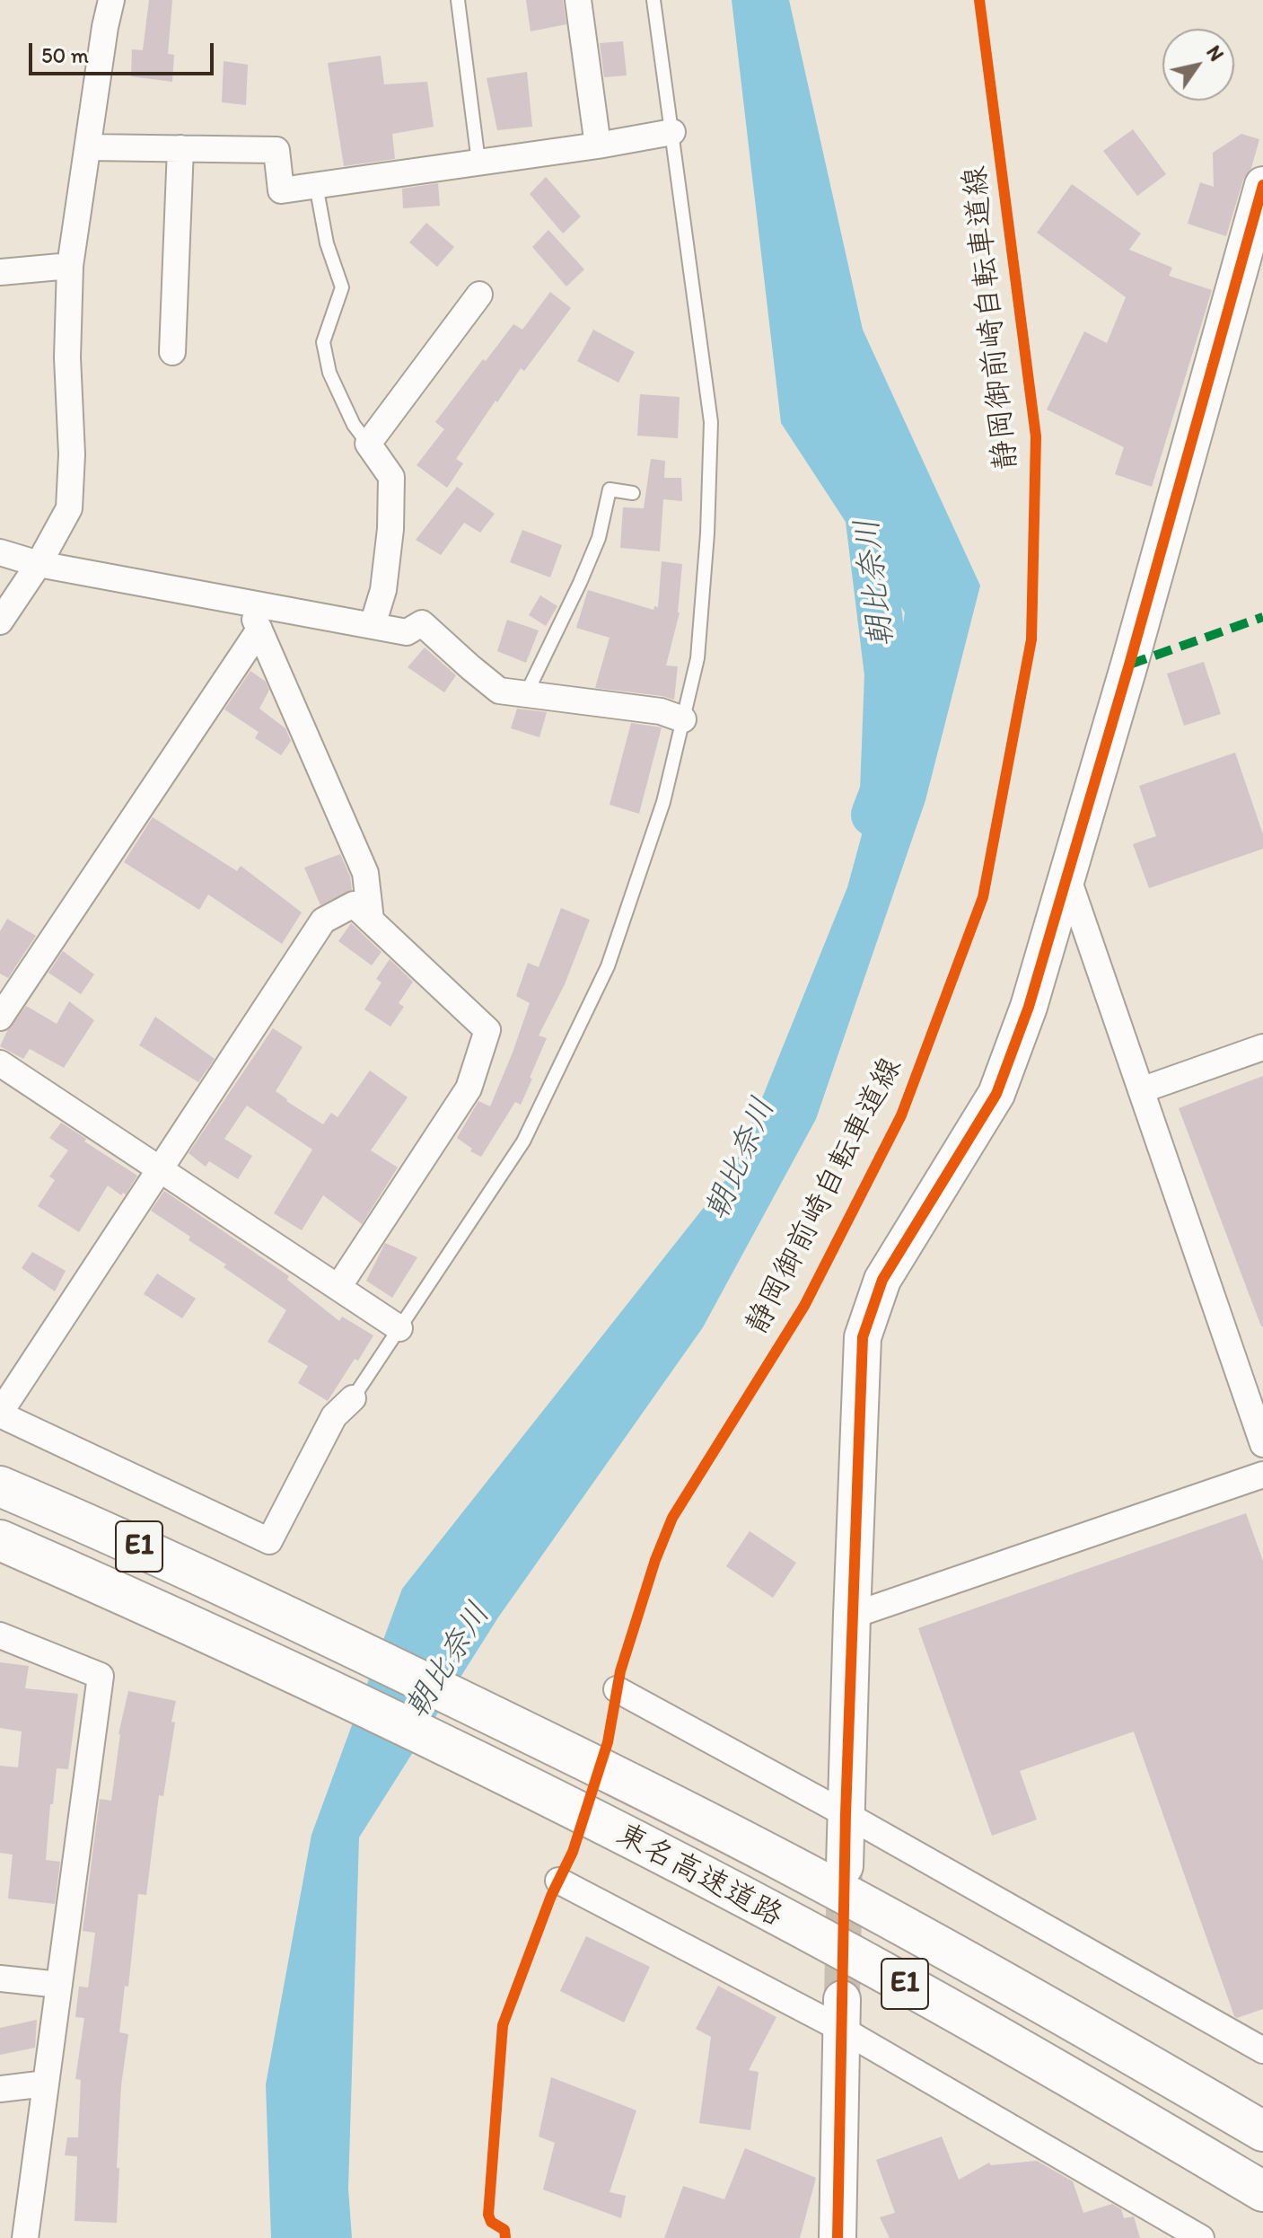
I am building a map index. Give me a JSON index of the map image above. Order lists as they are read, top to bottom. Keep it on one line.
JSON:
{"streets":{"highway":["E1","東名高速道路"],"cycle path":["静岡御前崎自転車道線"]},"water":["朝比奈川"],"scale_bar":"50 m","north":"top right"}
